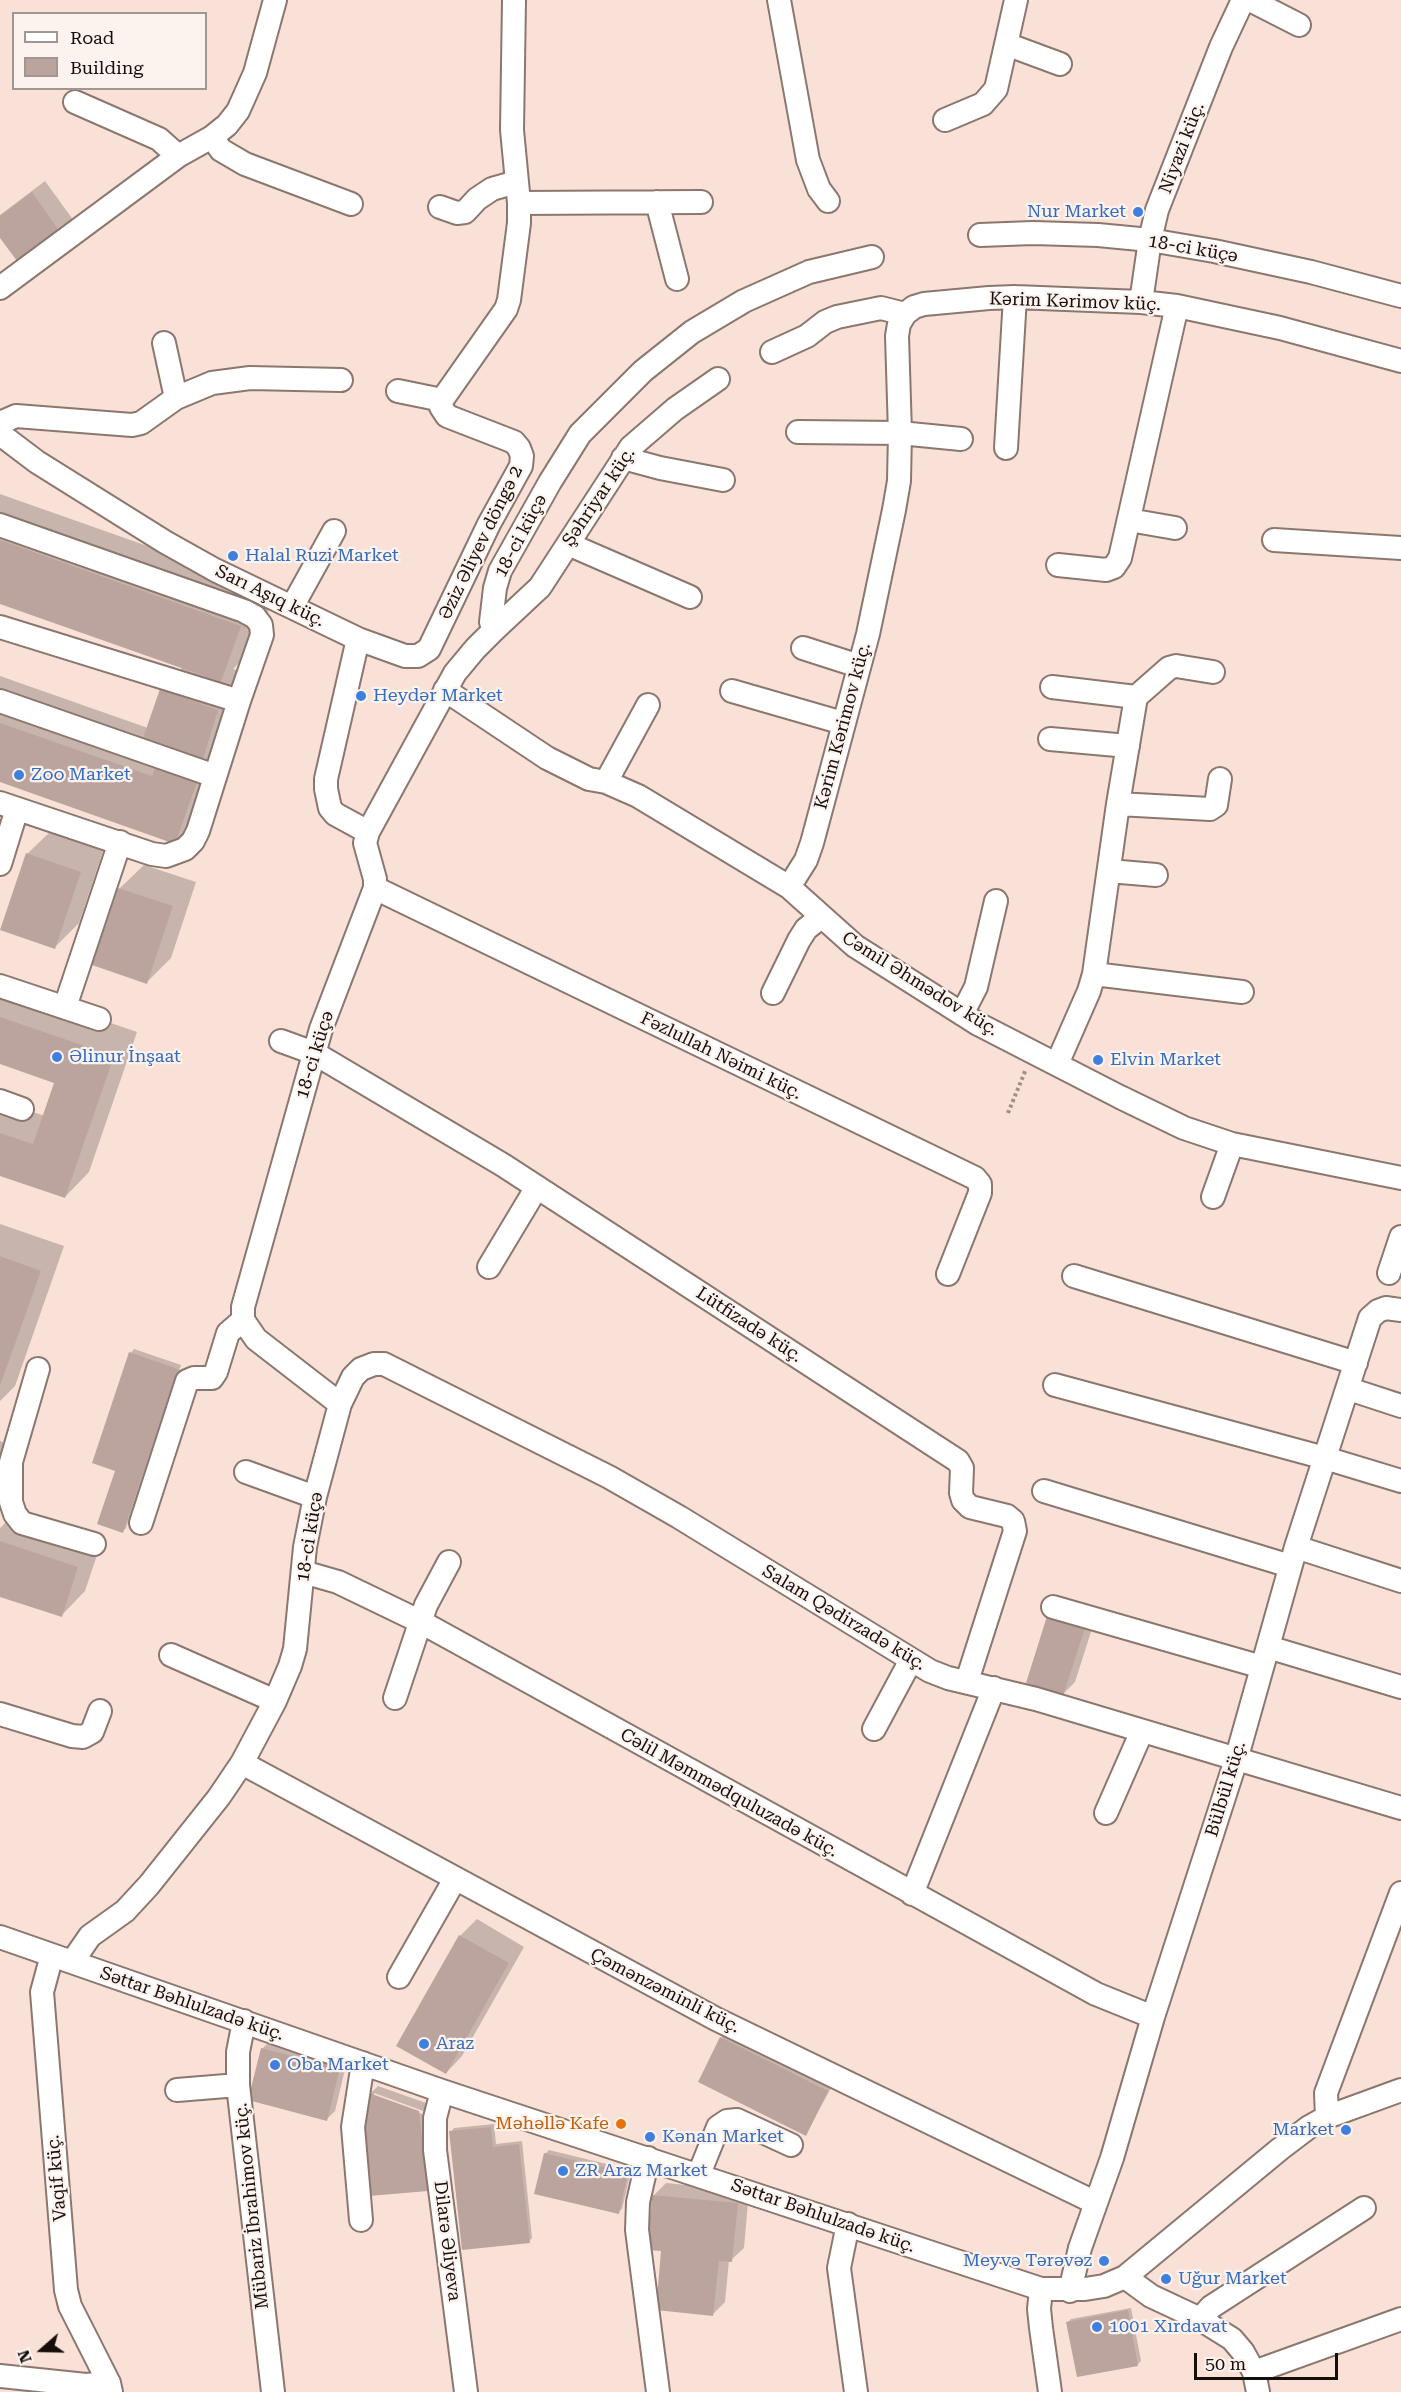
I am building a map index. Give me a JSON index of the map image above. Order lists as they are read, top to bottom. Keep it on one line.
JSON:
{"streets":{"street":["Niyazi küç.","18-ci küçə","Kərim Kərimov küç.","Şəhriyar küç.","Əziz Əliyev döngə 2","Sarı Aşıq küç.","Cəmil Əhmədov küç.","Fəzlullah Nəimi küç.","Lütfizadə küç.","Salam Qədirzadə küç.","Bülbül küç.","Cəlil Məmmədquluzadə küç.","Çəmənzəminli küç.","Səttar Bəhlulzadə küç.","Vaqif küç.","Mübariz İbrahimov küç.","Dilarə Əliyeva"]},"crossings":[["Niyazi küç.","18-ci küçə"],["Niyazi küç.","Kərim Kərimov küç."],["18-ci küçə","Şəhriyar küç."],["18-ci küçə","Fəzlullah Nəimi küç."],["18-ci küçə","Lütfizadə küç."],["18-ci küçə","Salam Qədirzadə küç."],["18-ci küçə","Cəlil Məmmədquluzadə küç."],["18-ci küçə","Çəmənzəminli küç."],["18-ci küçə","Səttar Bəhlulzadə küç."],["18-ci küçə","Vaqif küç."],["Kərim Kərimov küç.","Cəmil Əhmədov küç."],["Əziz Əliyev döngə 2","Sarı Aşıq küç."],["Lütfizadə küç.","Salam Qədirzadə küç."],["Salam Qədirzadə küç.","Bülbül küç."],["Bülbül küç.","Cəlil Məmmədquluzadə küç."],["Bülbül küç.","Çəmənzəminli küç."],["Bülbül küç.","Səttar Bəhlulzadə küç."],["Səttar Bəhlulzadə küç.","Vaqif küç."],["Səttar Bəhlulzadə küç.","Mübariz İbrahimov küç."],["Səttar Bəhlulzadə küç.","Dilarə Əliyeva"]],"places":["Nur Market","Halal Ruzi Market","Heydər Market","Zoo Market","Əlinur İnşaat","Elvin Market","Araz","Oba Market","Məhəllə Kafe","Market","Kənan Market","ZR Araz Market","Meyvə Tərəvəz","Uğur Market","1001 Xırdavat"],"legend":["Road","Building"],"scale_bar":"50 m","north":"left"}
